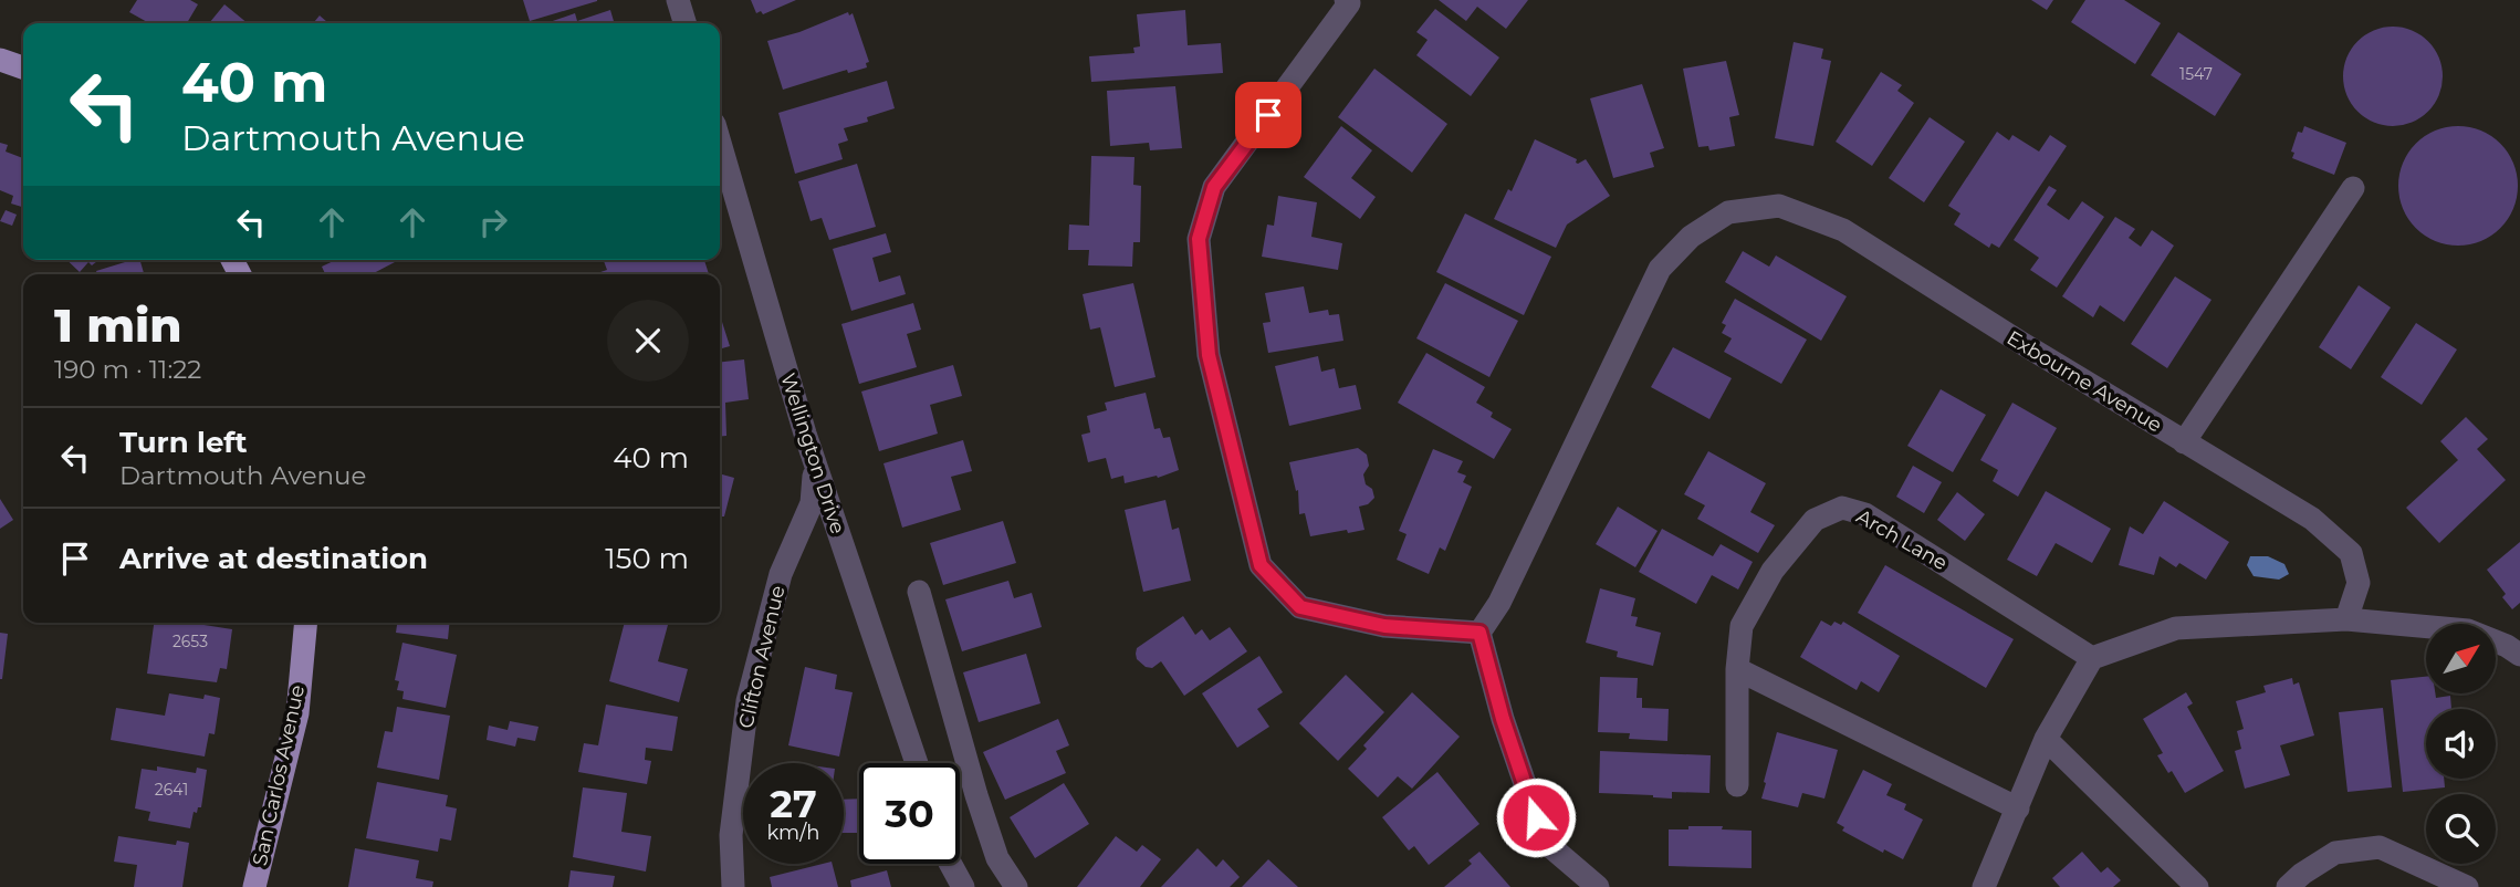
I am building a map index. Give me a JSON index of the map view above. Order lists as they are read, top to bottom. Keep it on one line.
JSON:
{"streets":{"main road":["San Carlos Avenue"],"street":["Exbourne Avenue","Wellington Drive","Arch Lane","Clifton Avenue"]},"crossings":[["Wellington Drive","Clifton Avenue"]],"house_numbers":["1547","2653","2641"],"north":"top right","page":{"turn":["40 m","Dartmouth Avenue"],"heading":["1 min","190 m · 11:22"],"list":[{"name":"Turn left","note":"Dartmouth Avenue","value":"40 m"},{"name":"Arrive at destination","value":"150 m"}],"speed":"27 km/h","limit":"30"}}
